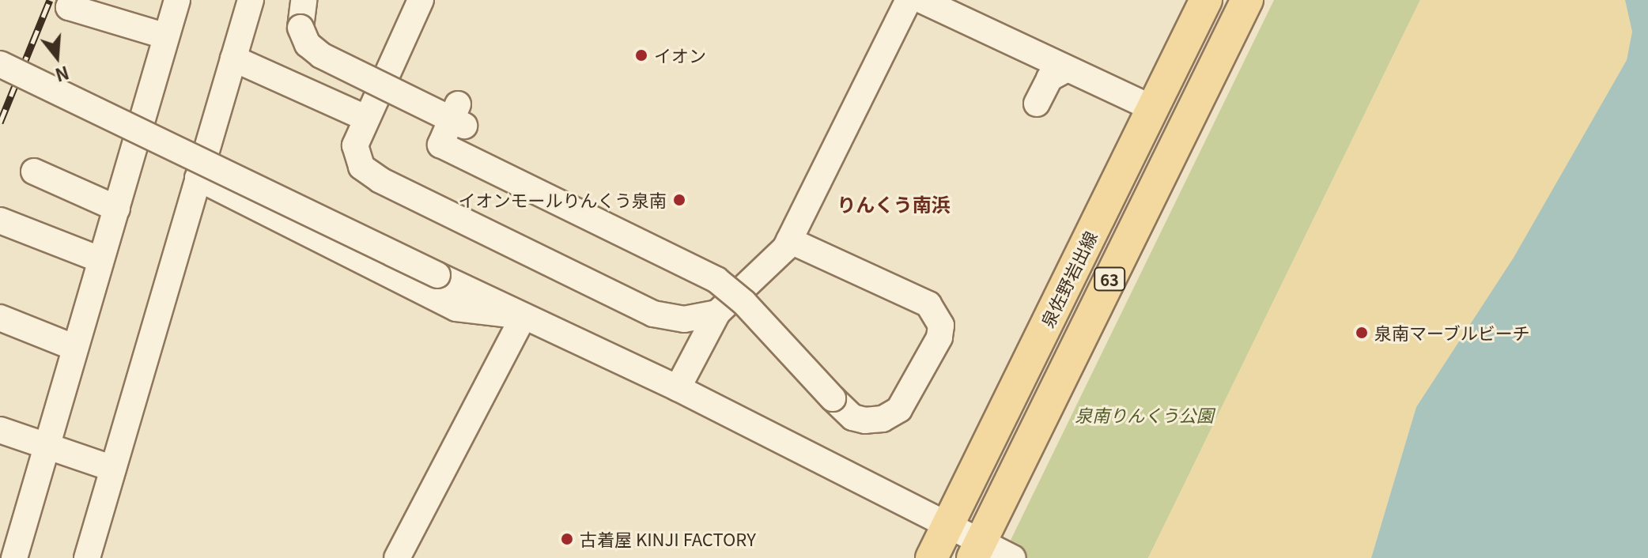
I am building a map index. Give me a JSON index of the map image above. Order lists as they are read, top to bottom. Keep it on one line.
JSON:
{"streets":{"main road":["泉佐野岩出線","63"]},"districts":["りんくう南浜"],"parks":["泉南りんくう公園"],"places":["イオン","イオンモールりんくう泉南","泉南マーブルビーチ","古着屋 KINJI FACTORY"],"north":"bottom"}
